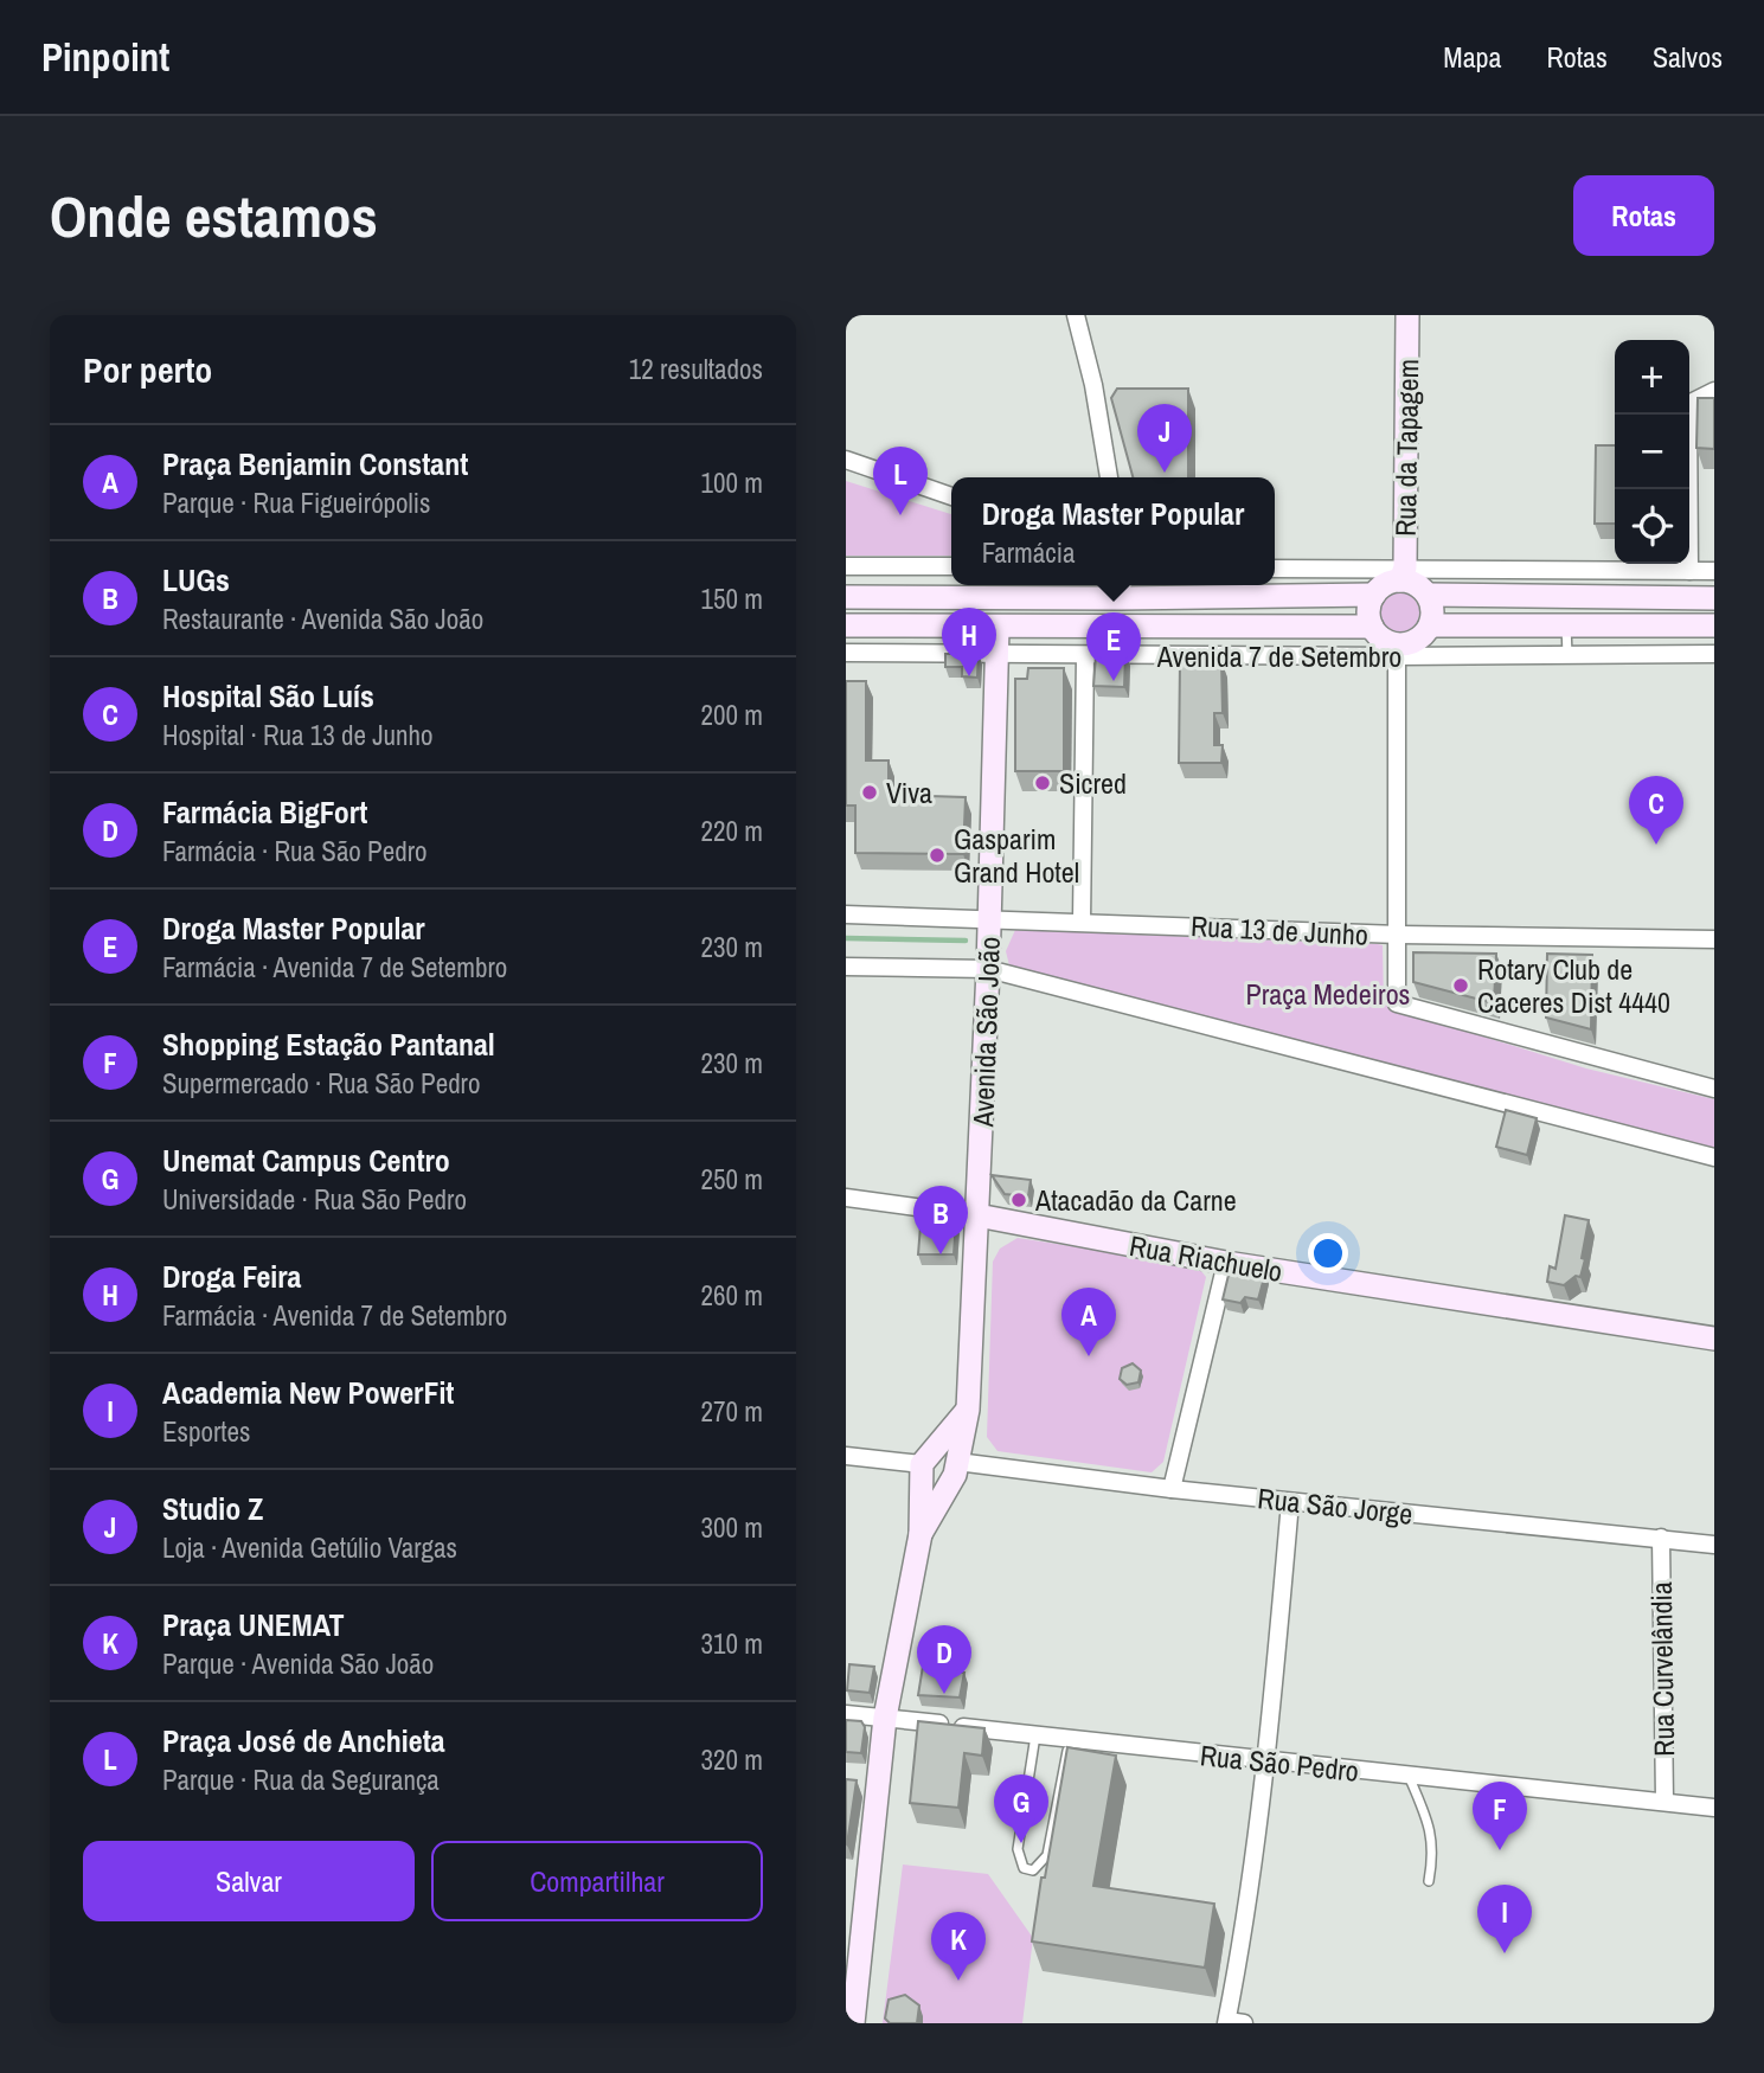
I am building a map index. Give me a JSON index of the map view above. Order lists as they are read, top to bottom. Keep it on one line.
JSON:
{"streets":{"main road":["Rua da Tapagem","Avenida 7 de Setembro","Avenida São João","Rua Riachuelo"],"street":["Rua 13 de Junho","Rua São Jorge","Rua Curvelândia","Rua São Pedro"]},"crossings":[["Rua da Tapagem","Avenida 7 de Setembro"],["Avenida 7 de Setembro","Avenida São João"],["Rua 13 de Junho","Avenida São João"],["Avenida São João","Rua Riachuelo"],["Avenida São João","Rua São Jorge"],["Avenida São João","Rua São Pedro"],["Rua São Jorge","Rua Curvelândia"],["Rua Curvelândia","Rua São Pedro"]],"parks":["Praça Medeiros"],"places":["Sicred","Viva","Gasparim Grand Hotel","Rotary Club de Caceres Dist 4440","Atacadão da Carne"],"page":{"header":"Pinpoint","nav":["Mapa","Rotas","Salvos"],"buttons":["Rotas",["Salvar","Compartilhar"]],"title":"Onde estamos","heading":["Por perto","12 resultados"],"map_buttons":["+","−"],"pins":["J","L","H","E","C","B","A","D","G","F","I","K"],"list":[{"mark":"A","name":"Praça Benjamin Constant","note":"Parque · Rua Figueirópolis","value":"100 m"},{"mark":"B","name":"LUGs","note":"Restaurante · Avenida São João","value":"150 m"},{"mark":"C","name":"Hospital São Luís","note":"Hospital · Rua 13 de Junho","value":"200 m"},{"mark":"D","name":"Farmácia BigFort","note":"Farmácia · Rua São Pedro","value":"220 m"},{"mark":"E","name":"Droga Master Popular","note":"Farmácia · Avenida 7 de Setembro","value":"230 m"},{"mark":"F","name":"Shopping Estação Pantanal","note":"Supermercado · Rua São Pedro","value":"230 m"},{"mark":"G","name":"Unemat Campus Centro","note":"Universidade · Rua São Pedro","value":"250 m"},{"mark":"H","name":"Droga Feira","note":"Farmácia · Avenida 7 de Setembro","value":"260 m"},{"mark":"I","name":"Academia New PowerFit","note":"Esportes","value":"270 m"},{"mark":"J","name":"Studio Z","note":"Loja · Avenida Getúlio Vargas","value":"300 m"},{"mark":"K","name":"Praça UNEMAT","note":"Parque · Avenida São João","value":"310 m"},{"mark":"L","name":"Praça José de Anchieta","note":"Parque · Rua da Segurança","value":"320 m"}],"popup":["Droga Master Popular","Farmácia"]}}
